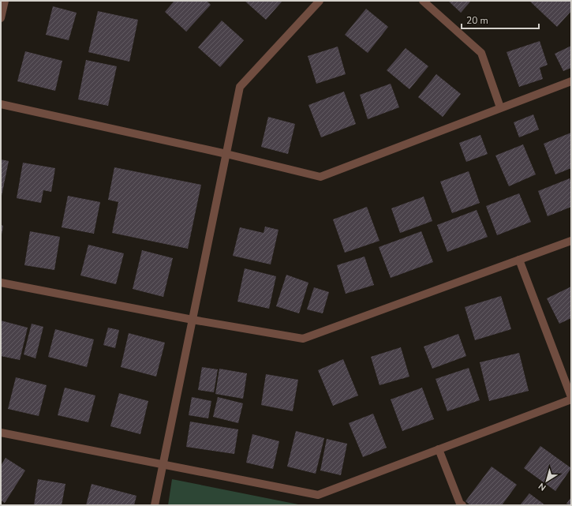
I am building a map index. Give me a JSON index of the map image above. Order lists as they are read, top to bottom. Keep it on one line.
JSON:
{"scale_bar":"20 m","north":"bottom left"}
